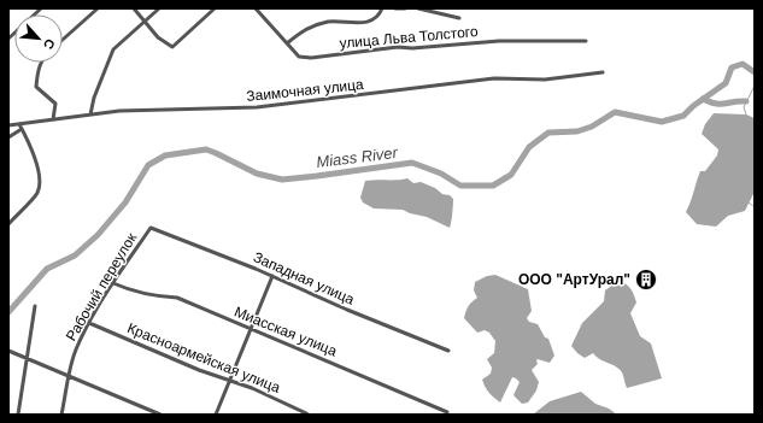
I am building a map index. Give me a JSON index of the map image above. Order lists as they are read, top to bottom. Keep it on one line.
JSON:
{"streets":{"street":["улица Льва Толстого","Заимочная улица","Западная улица","Рабочий переулок","Миасская улица","Красноармейская улица"]},"crossings":[["Западная улица","Рабочий переулок"],["Рабочий переулок","Миасская улица"],["Рабочий переулок","Красноармейская улица"]],"water":["Miass River"],"places":{"building":["ООО \"АртУрал\""]},"north":"bottom right"}
